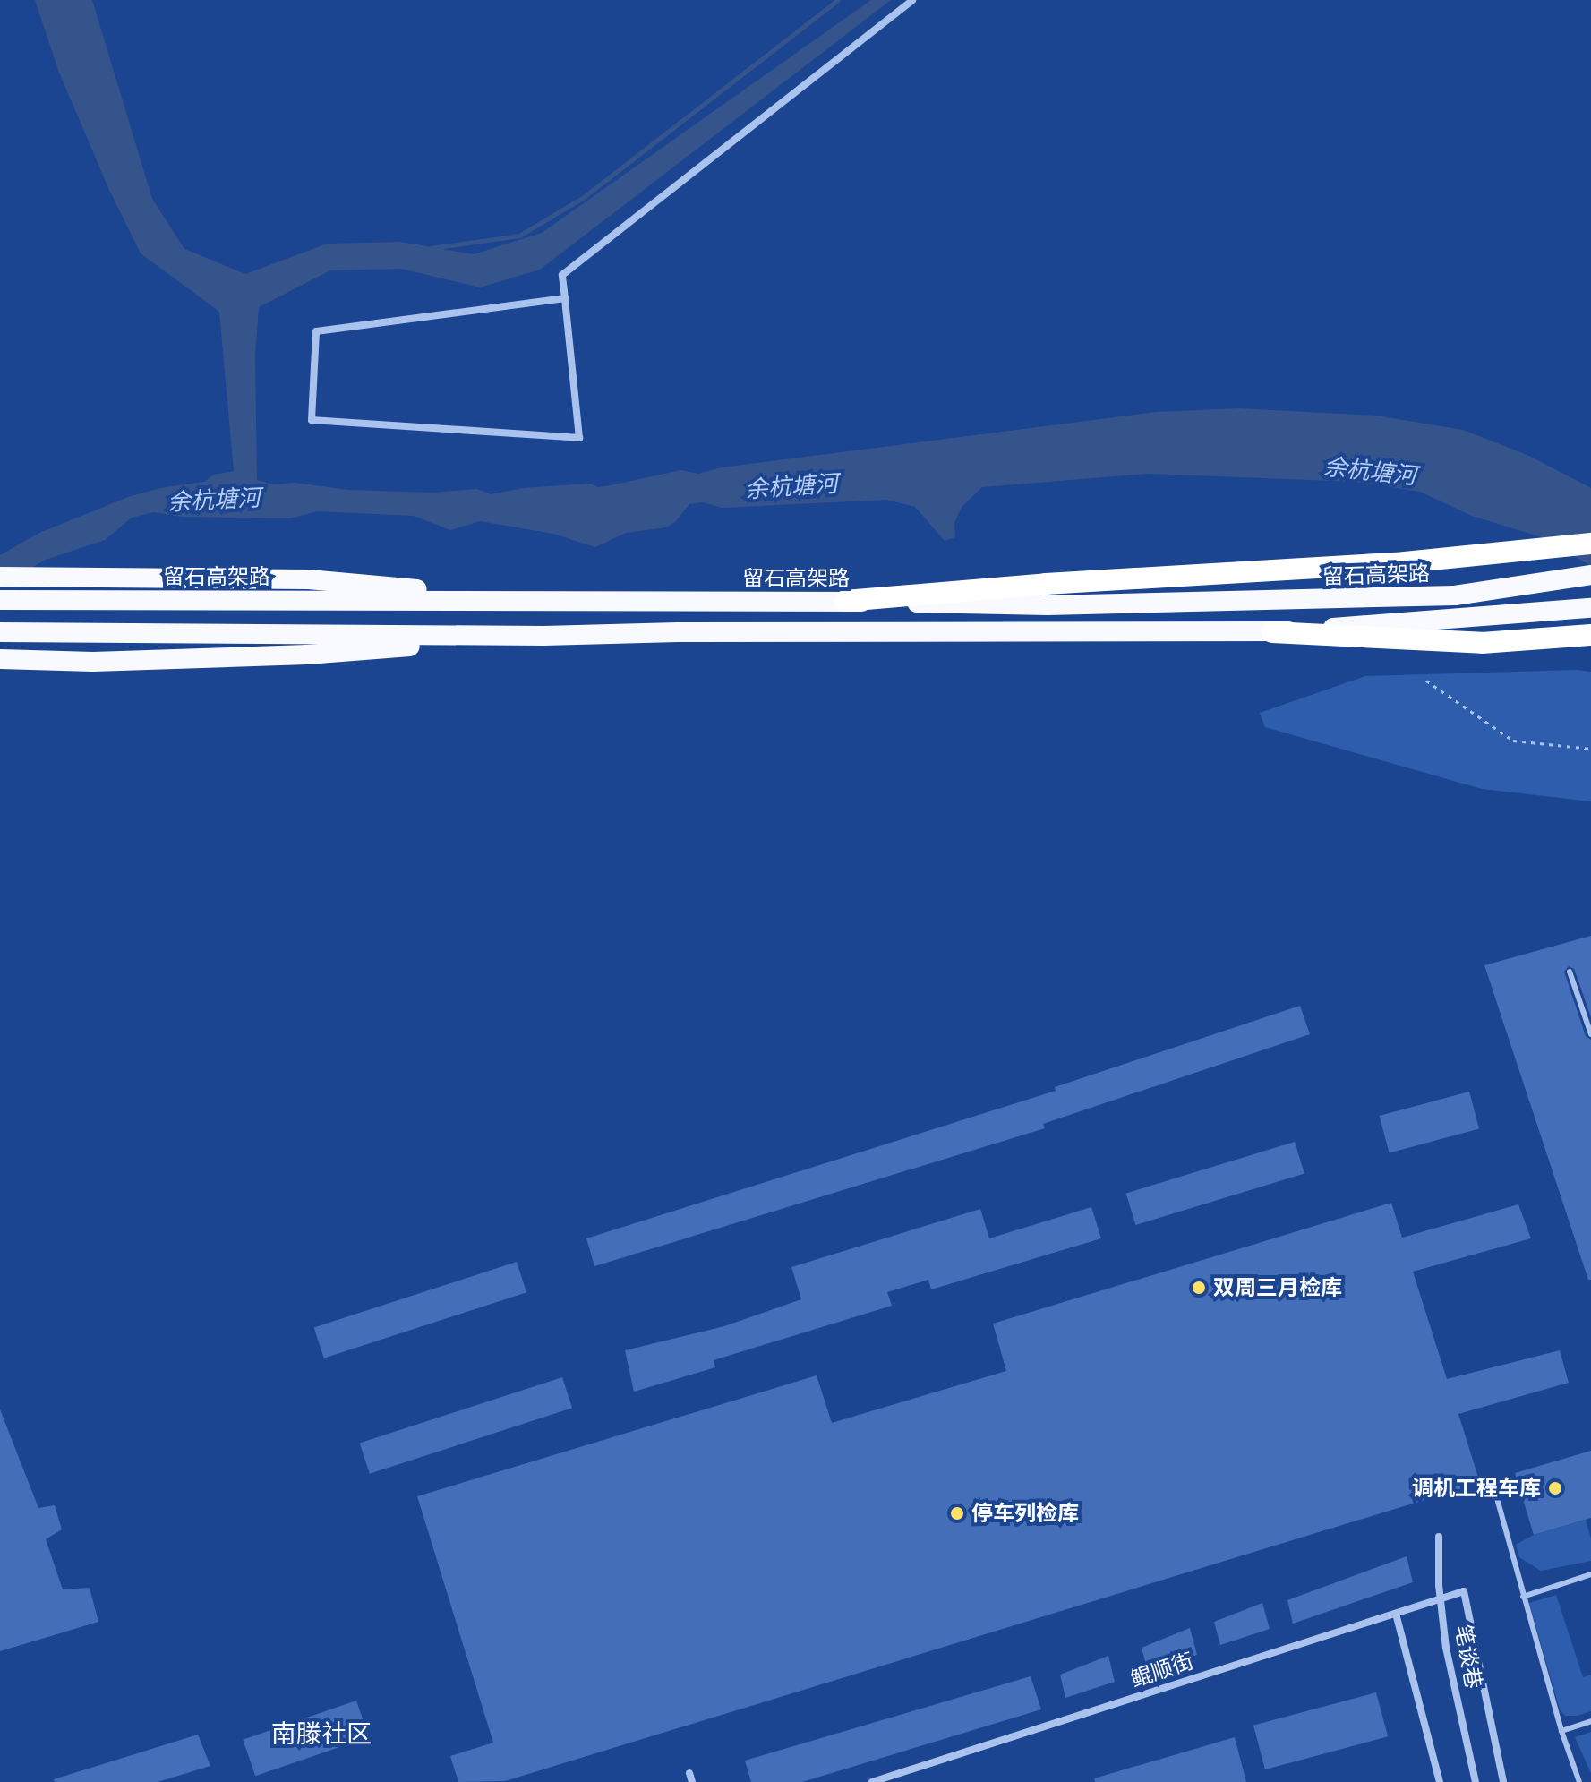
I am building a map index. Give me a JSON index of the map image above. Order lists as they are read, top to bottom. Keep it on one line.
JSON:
{"streets":{"highway":["留石高架路"],"street":["笔谈巷","鲲顺街"]},"crossings":[["笔谈巷","鲲顺街"]],"districts":["南滕社区"],"water":["余杭塘河"],"places":["双周三月检库","调机工程车库","停车列检库"]}
